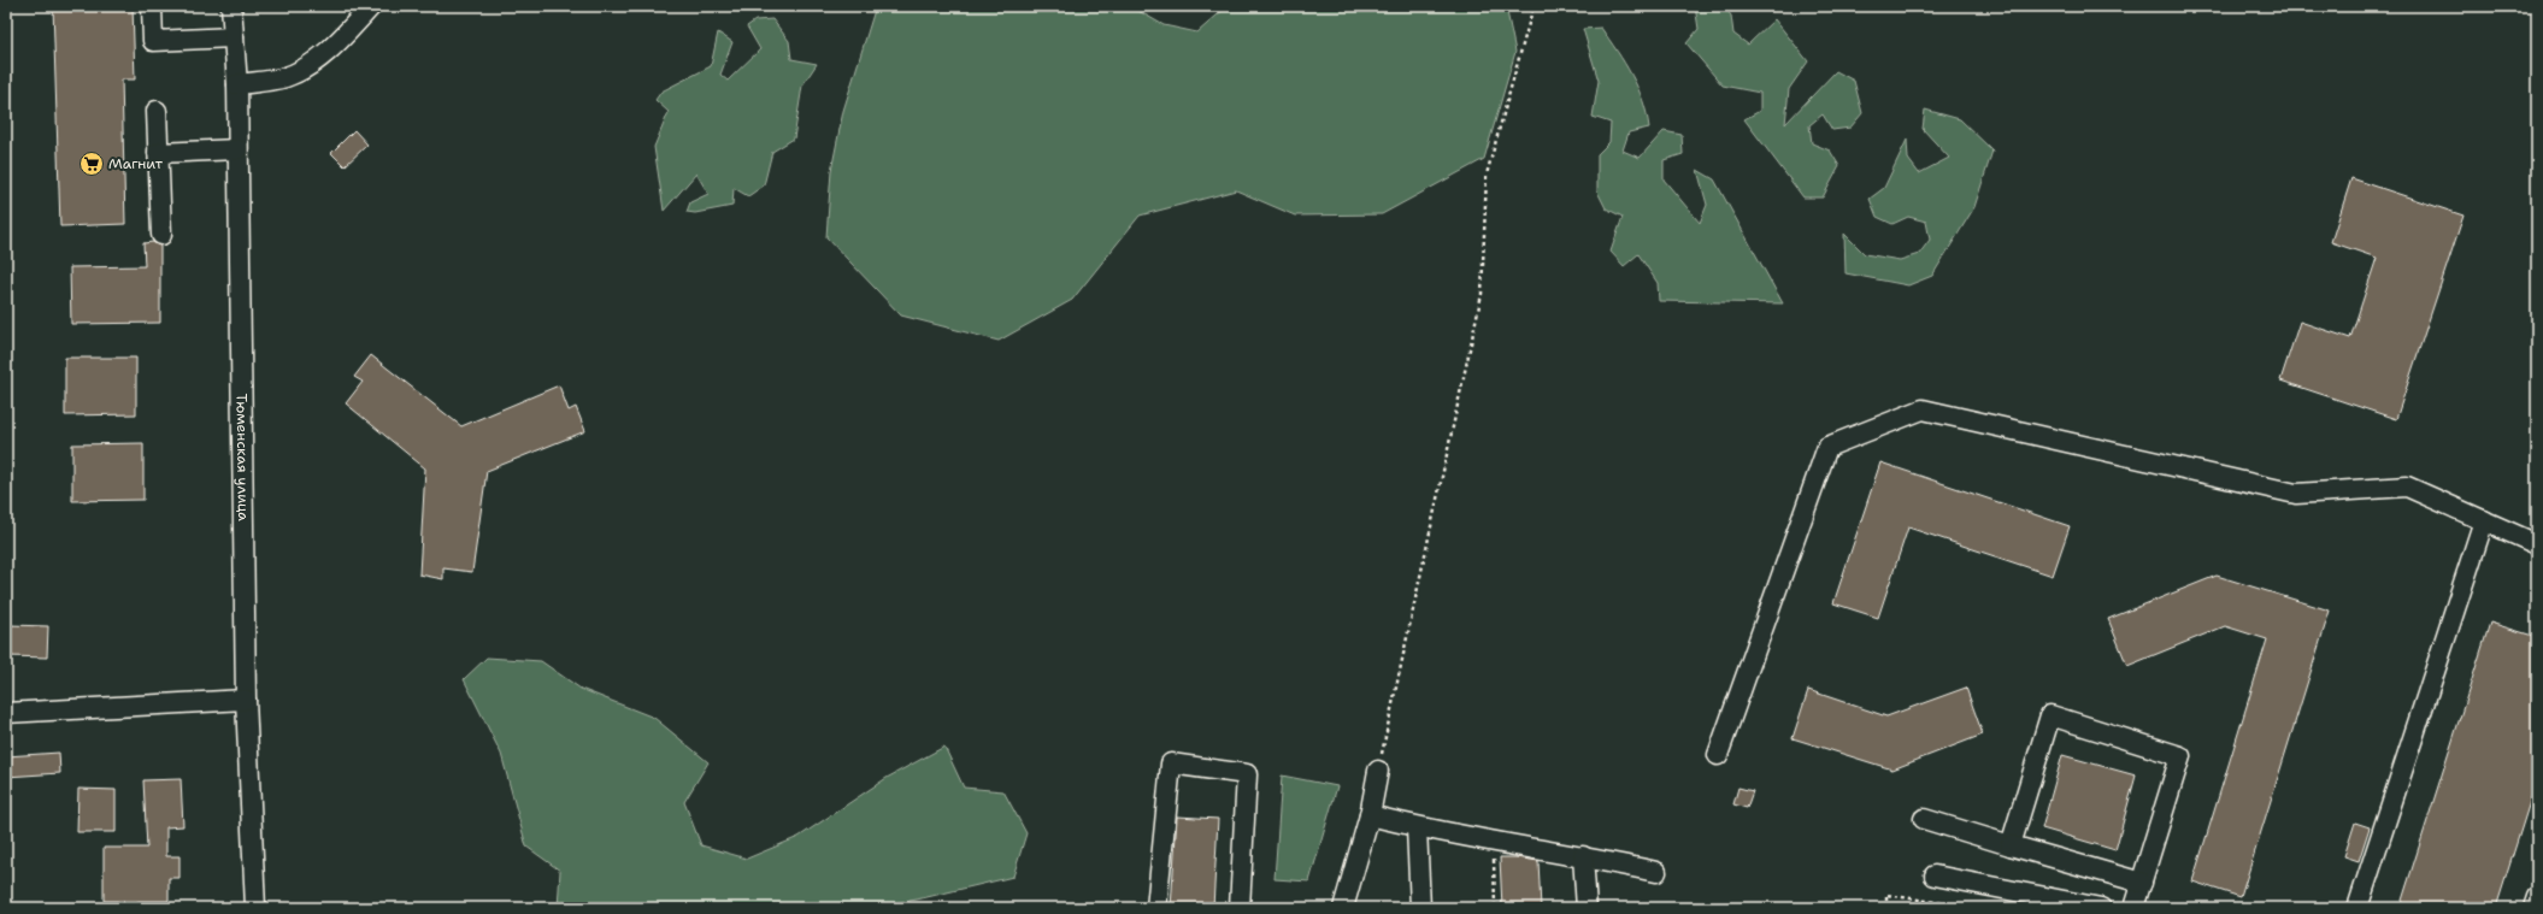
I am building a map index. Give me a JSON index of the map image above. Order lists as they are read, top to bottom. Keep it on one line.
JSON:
{"streets":{"street":["Тюменская улица"]},"places":{"supermarket":["Магнит"]}}
